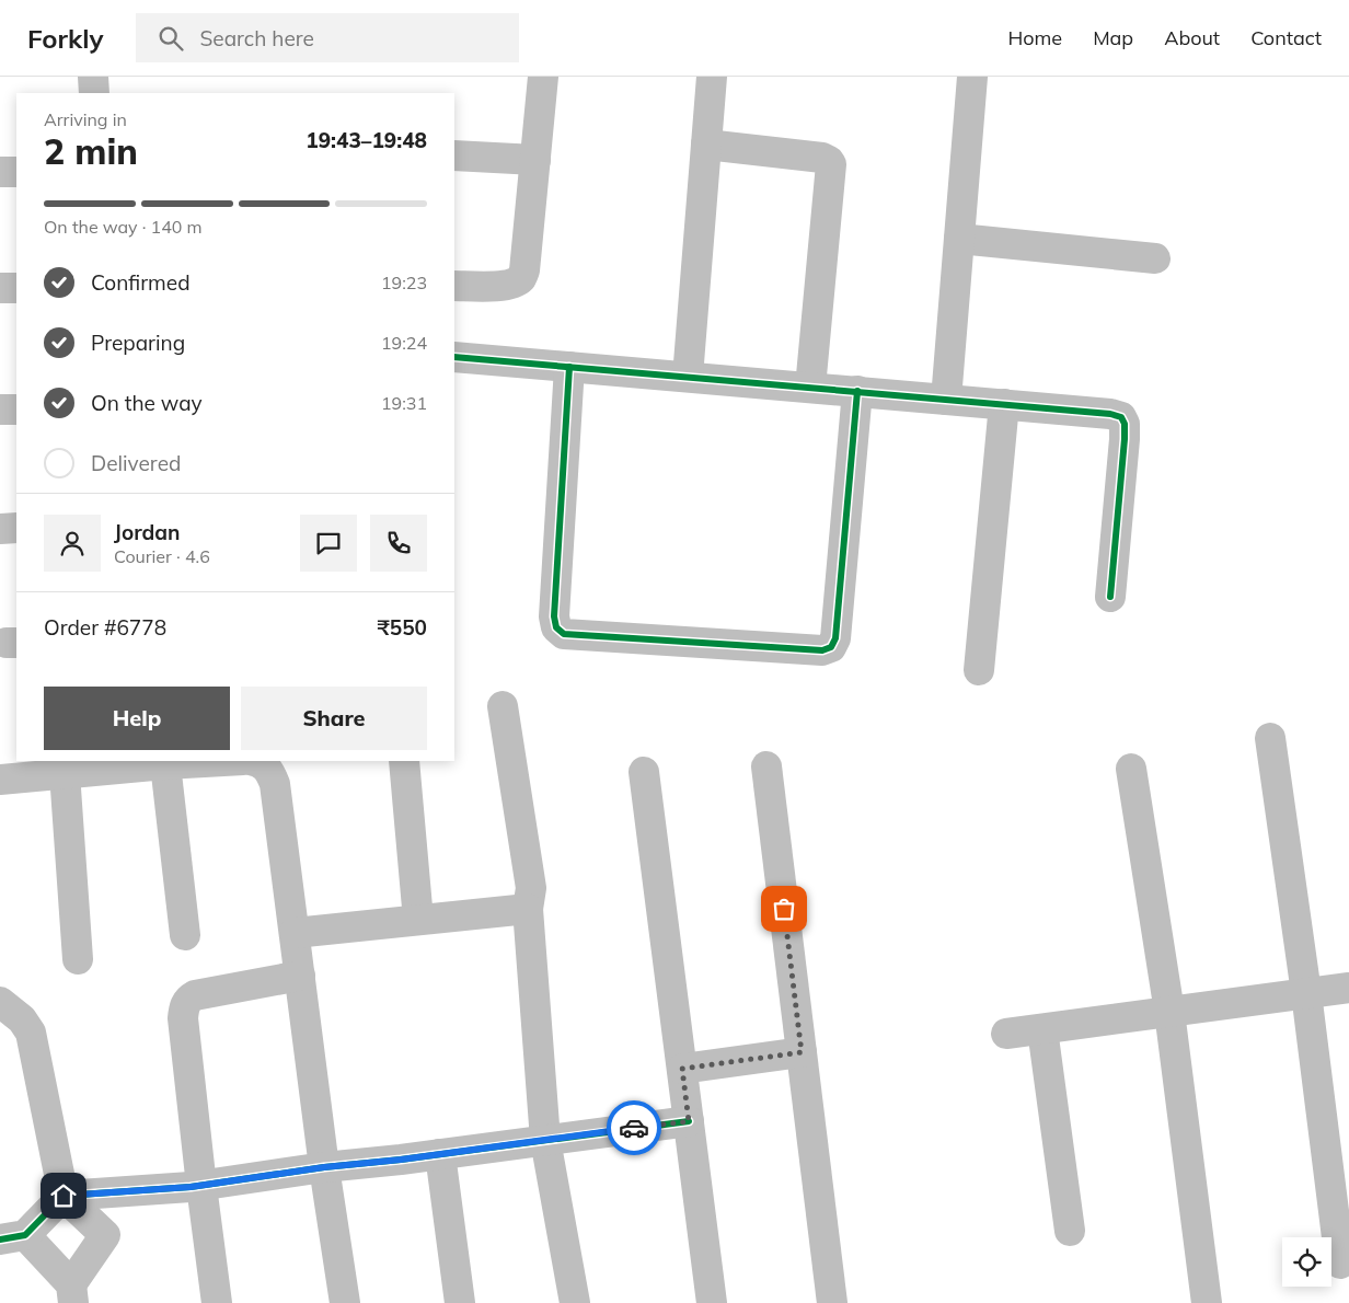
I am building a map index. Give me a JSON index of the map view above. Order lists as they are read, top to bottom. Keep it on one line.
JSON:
{"page":{"header":"Forkly","search":"Search here","nav":["Home","Map","About","Contact"],"heading":["2 min","Arriving in","19:43–19:48"],"panel":["Jordan","Courier · 4.6","Order #6778","₹550"],"bar":"On the way · 140 m","list":[["Confirmed","19:23"],["Preparing","19:24"],["On the way","19:31"],"Delivered"],"buttons":["Help","Share"]}}
